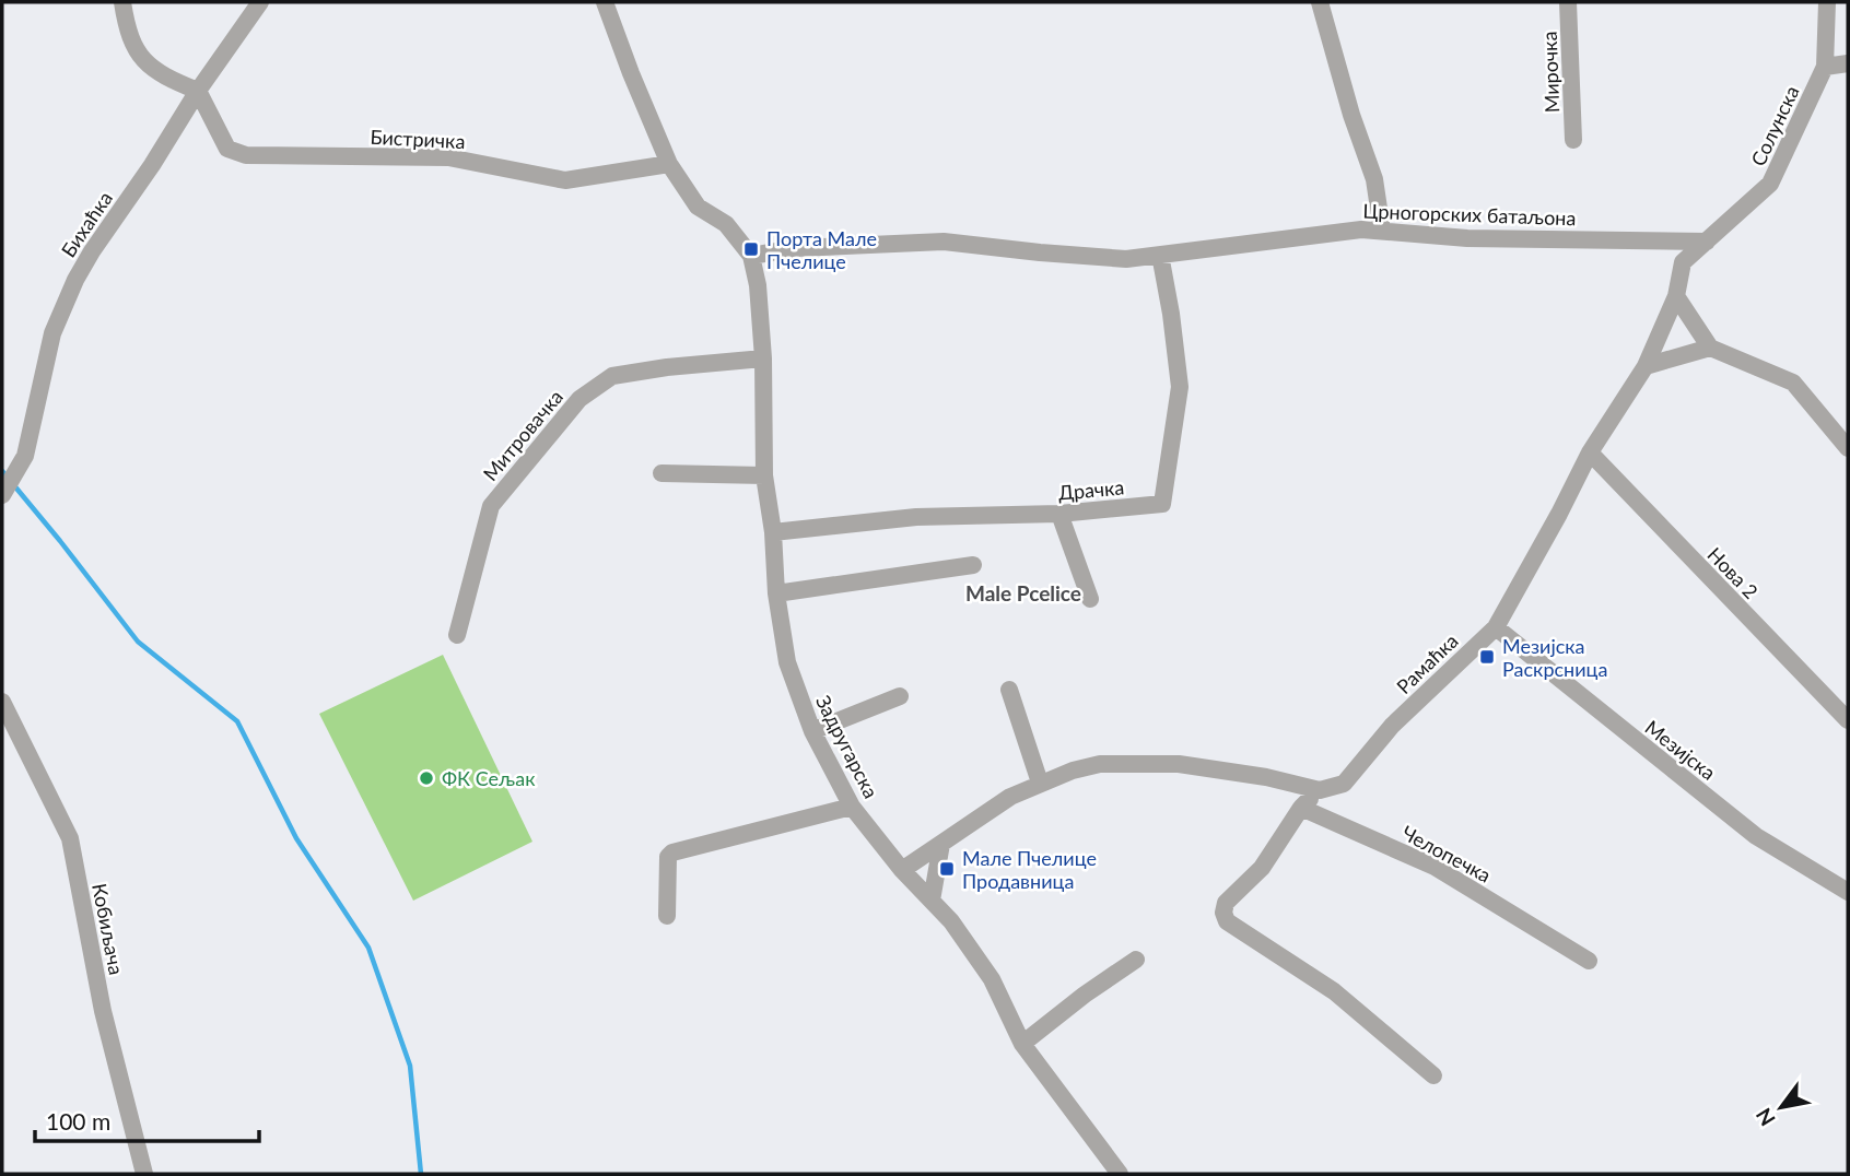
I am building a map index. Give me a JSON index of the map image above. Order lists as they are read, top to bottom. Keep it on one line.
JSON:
{"streets":{"street":["Мирочка","Солунска","Бистричка","Црногорских батаљона","Бихаћка","Митровачка","Драчка","Нова 2","Рамаћка","Задругарска","Мезијска","Челопечка","Кобиљача"]},"crossings":[["Солунска","Црногорских батаљона"],["Бистричка","Бихаћка"],["Црногорских батаљона","Драчка"],["Црногорских батаљона","Задругарска"],["Митровачка","Задругарска"],["Драчка","Задругарска"],["Нова 2","Рамаћка"],["Рамаћка","Мезијска"]],"districts":["Male Pcelice"],"places":{"transit":["Порта Мале Пчелице","Мезијска Раскрсница","Мале Пчелице Продавница"],"other":["ФК Сељак"]},"scale_bar":"100 m","north":"bottom left"}
